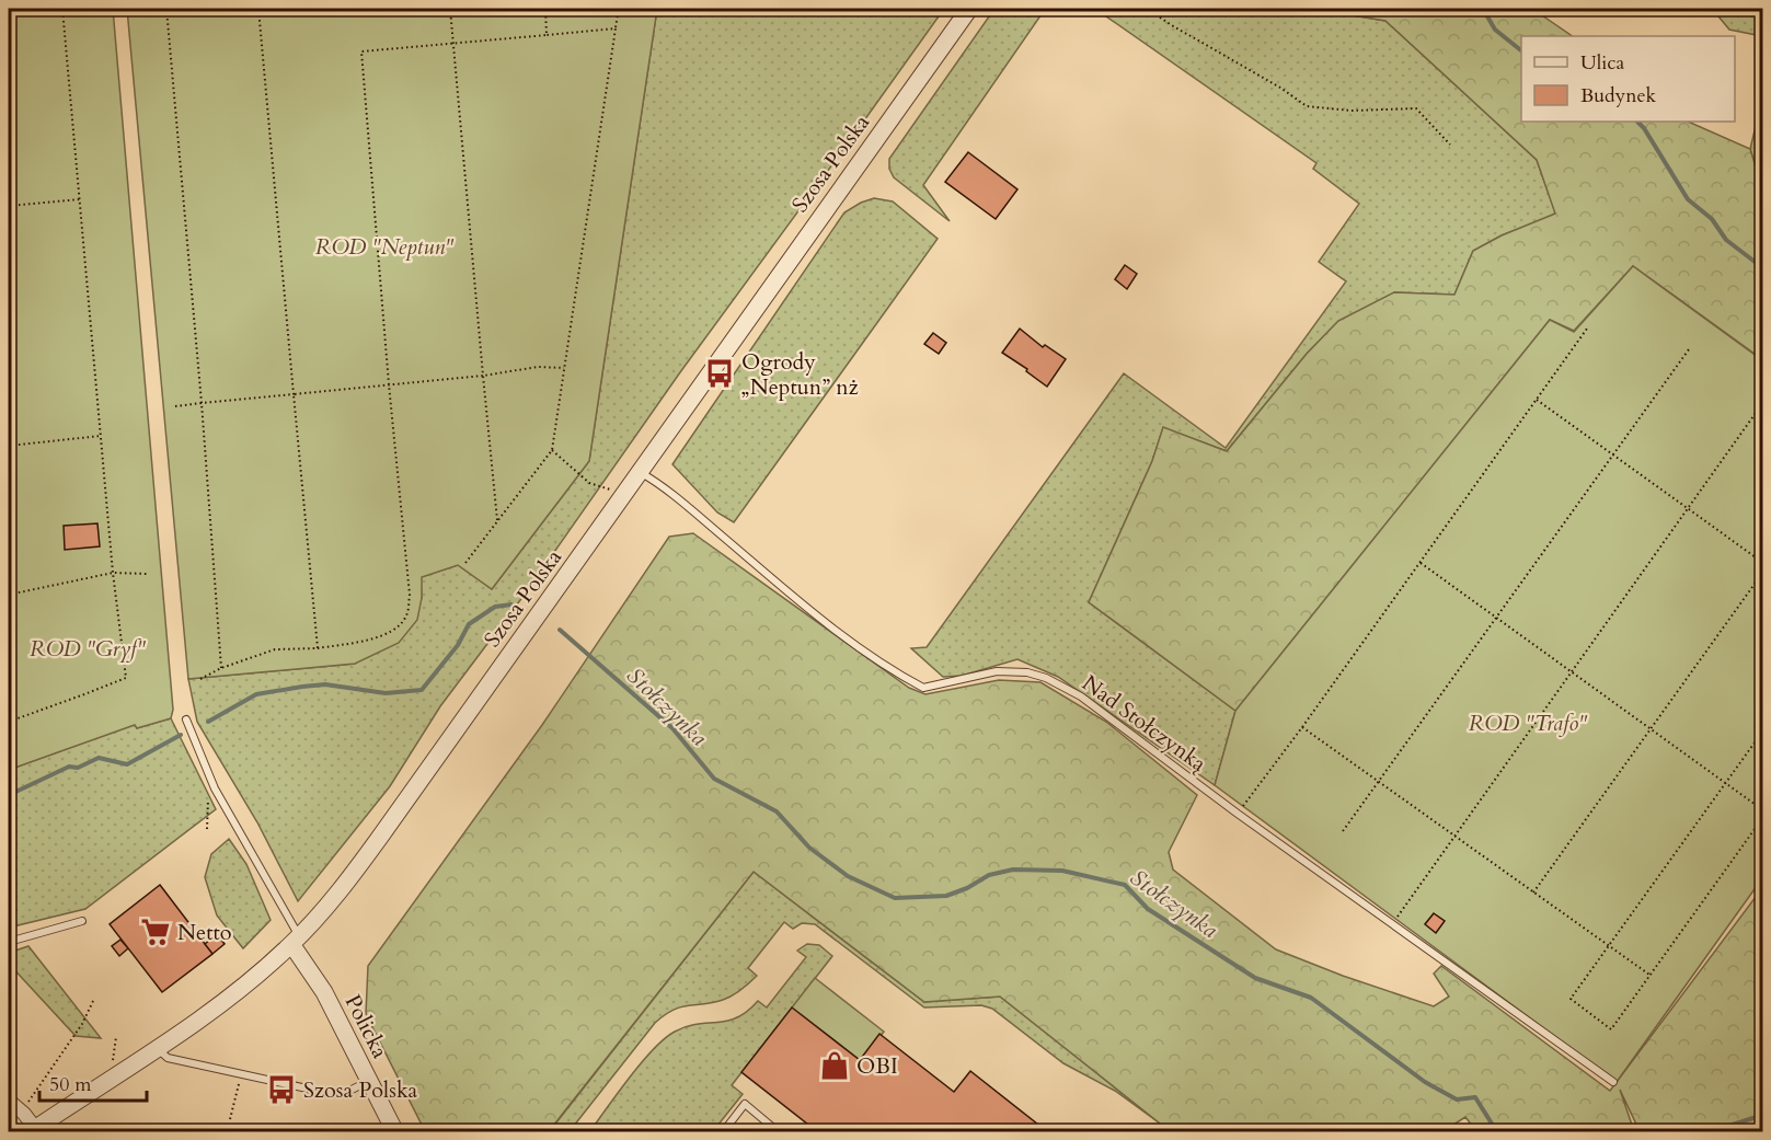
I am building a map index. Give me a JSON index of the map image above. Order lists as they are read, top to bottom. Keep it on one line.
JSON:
{"streets":{"street":["Szosa Polska","Policka"],"lane":["Nad Stołczynką"]},"crossings":[["Szosa Polska","Nad Stołczynką"],["Szosa Polska","Policka"]],"water":["Stołczynka"],"parks":["ROD \"Neptun\"","ROD \"Gryf\"","ROD \"Trafo\""],"places":{"bus stop":["Ogrody „Neptun” nż","Szosa Polska"],"supermarket":["Netto"],"shop":["OBI"]},"legend":["Ulica","Budynek"],"scale_bar":"50 m"}
